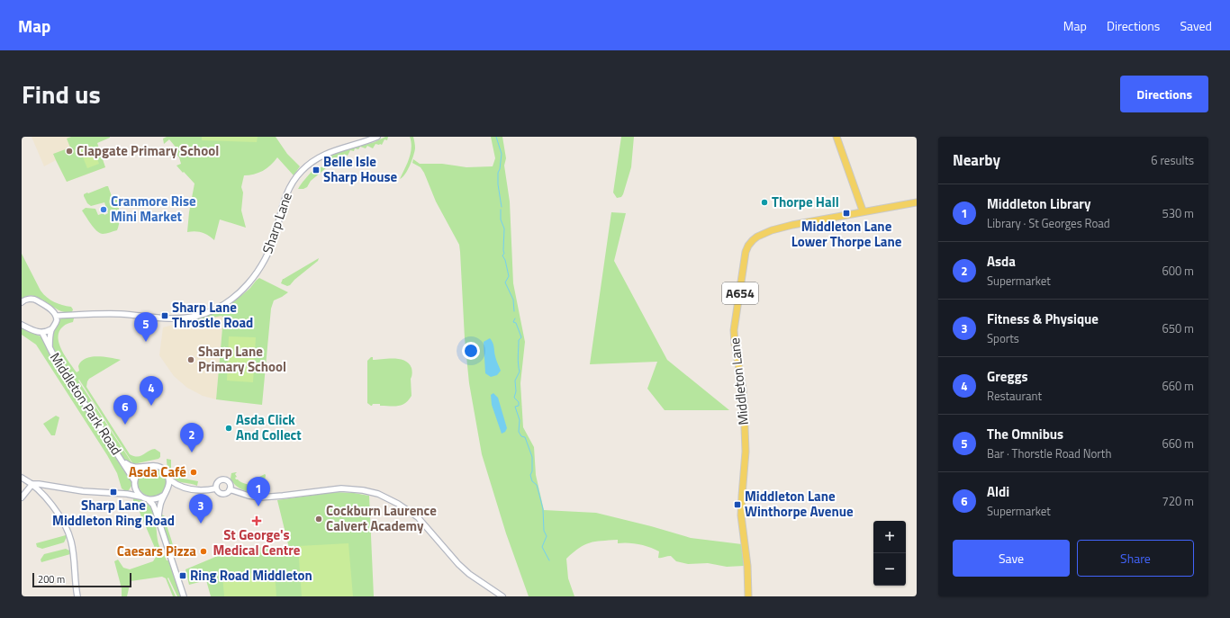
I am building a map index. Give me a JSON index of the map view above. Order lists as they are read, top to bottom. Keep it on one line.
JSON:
{"streets":{"main road":["A654","Middleton Lane"],"street":["Sharp Lane","Middleton Park Road"]},"crossings":[["Sharp Lane","Middleton Park Road"]],"places":{"other":["Clapgate Primary School","Thorpe Hall","Cranmore Rise Mini Market","Sharp Lane Primary School","Asda Click And Collect","Asda Café","Cockburn Laurence Calvert Academy","Caesars Pizza"],"transit":["Belle Isle Sharp House","Middleton Lane Lower Thorpe Lane","Sharp Lane Throstle Road","Sharp Lane Middleton Ring Road","Middleton Lane Winthorpe Avenue","Ring Road Middleton"],"health":["St George's Medical Centre"]},"scale_bar":"200 m","page":{"header":"Map","nav":["Map","Directions","Saved"],"title":"Find us","buttons":["Directions",["Save","Share"]],"heading":["Nearby","6 results"],"list":[{"mark":"1","name":"Middleton Library","note":"Library · St Georges Road","value":"530 m"},{"mark":"2","name":"Asda","note":"Supermarket","value":"600 m"},{"mark":"3","name":"Fitness & Physique","note":"Sports","value":"650 m"},{"mark":"4","name":"Greggs","note":"Restaurant","value":"660 m"},{"mark":"5","name":"The Omnibus","note":"Bar · Thorstle Road North","value":"660 m"},{"mark":"6","name":"Aldi","note":"Supermarket","value":"720 m"}],"pins":["5","4","6","2","1","3"],"map_buttons":["+","−"],"scale":"200 m"}}
